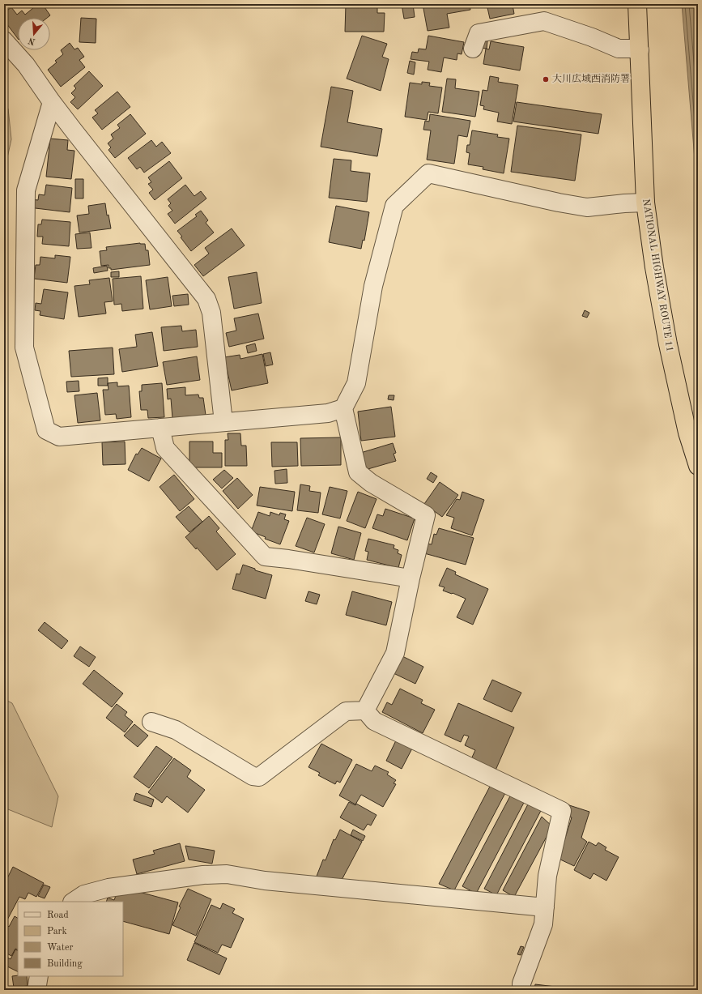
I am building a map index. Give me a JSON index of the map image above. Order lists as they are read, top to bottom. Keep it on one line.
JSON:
{"streets":{"highway":["NATIONAL HIGHWAY ROUTE 11"]},"places":["大川広域西消防署"],"legend":["Road","Park","Water","Building"],"north":"bottom"}
